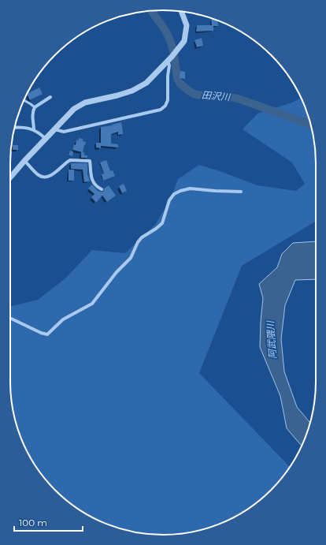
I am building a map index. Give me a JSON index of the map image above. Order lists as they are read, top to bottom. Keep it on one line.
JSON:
{"water":["田沢川","阿武隈川"],"scale_bar":"100 m"}
